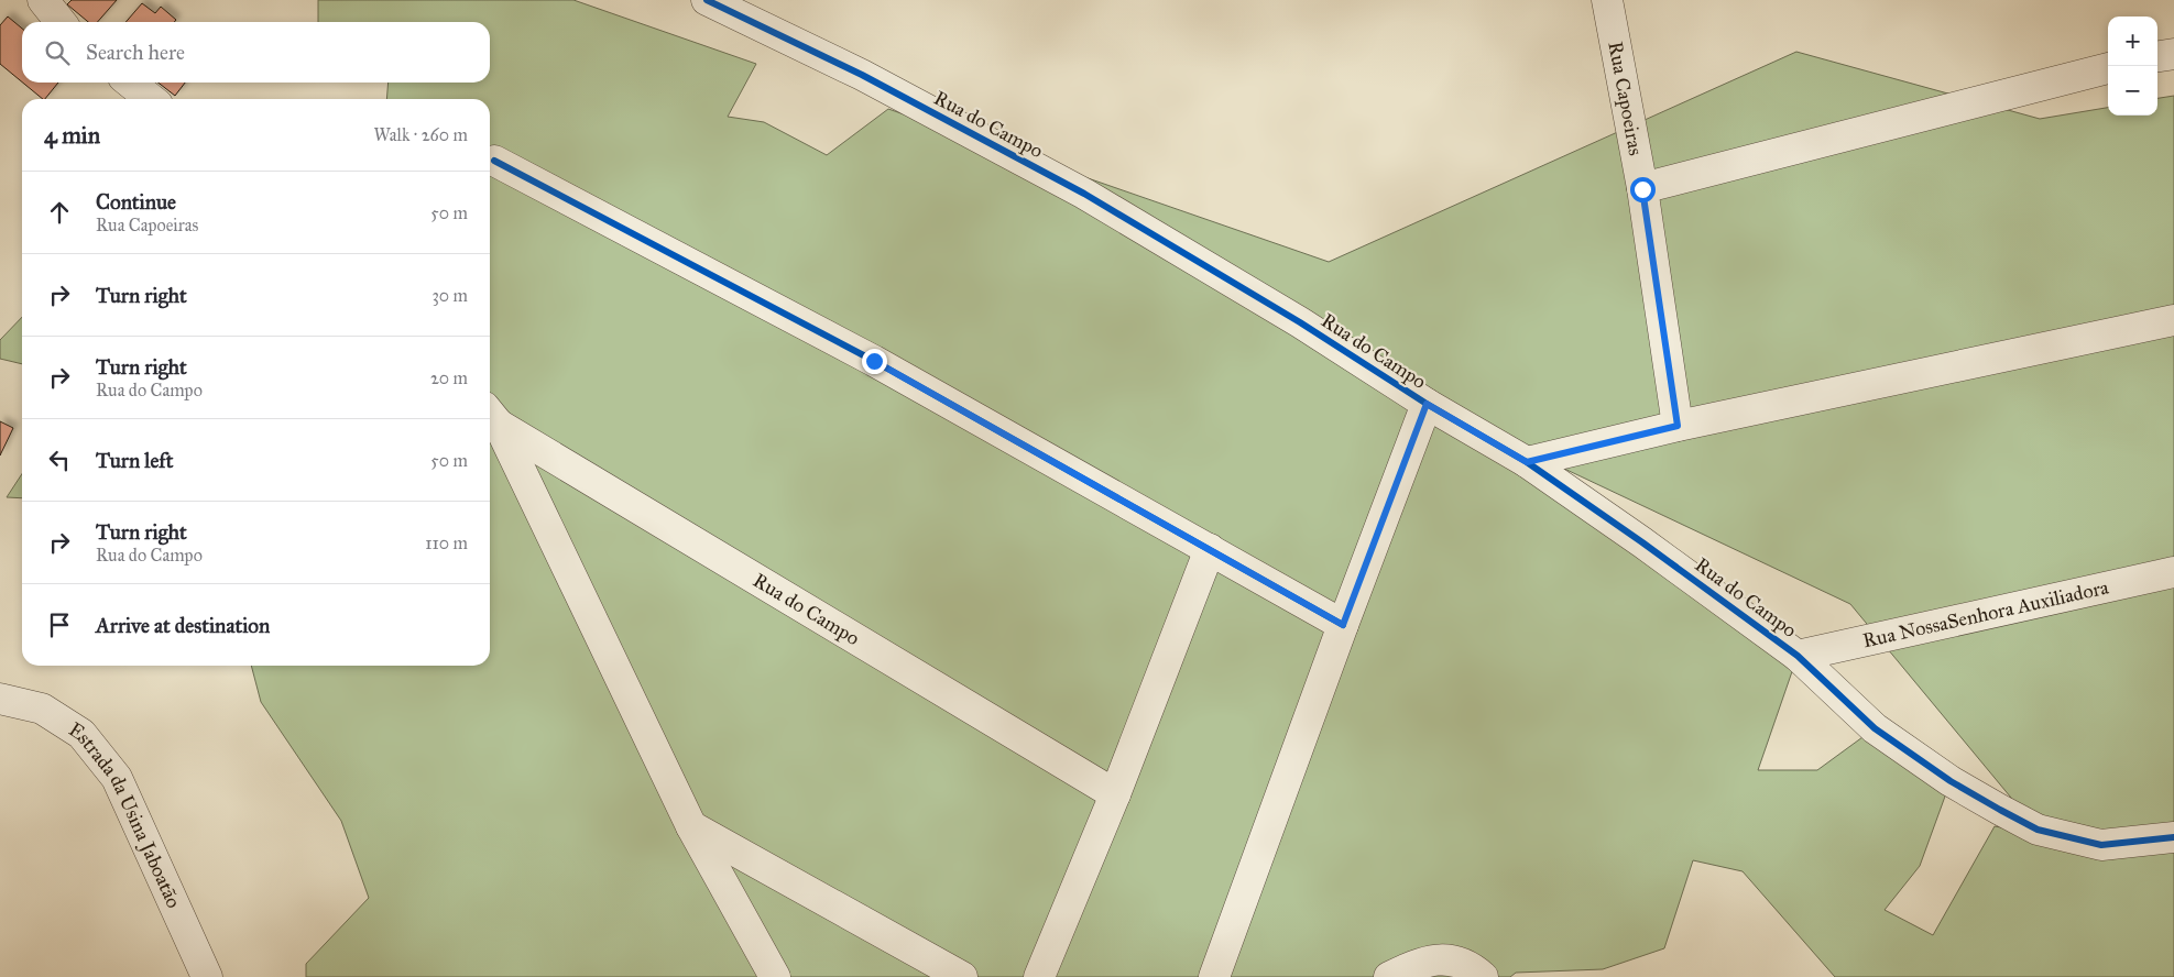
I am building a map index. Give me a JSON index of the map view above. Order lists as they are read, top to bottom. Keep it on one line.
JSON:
{"streets":{"street":["Rua Capoeiras","Rua do Campo","Rua NossaSenhora Auxiliadora","Estrada da Usina Jaboatão"]},"crossings":[["Rua do Campo","Rua NossaSenhora Auxiliadora"]],"page":{"map_buttons":["+","−"],"search":"Search here","heading":["4 min","Walk · 260 m"],"list":[["Continue","Rua Capoeiras","50 m"],["Turn right","30 m"],["Turn right","Rua do Campo","20 m"],["Turn left","50 m"],["Turn right","Rua do Campo","110 m"],"Arrive at destination"]}}
